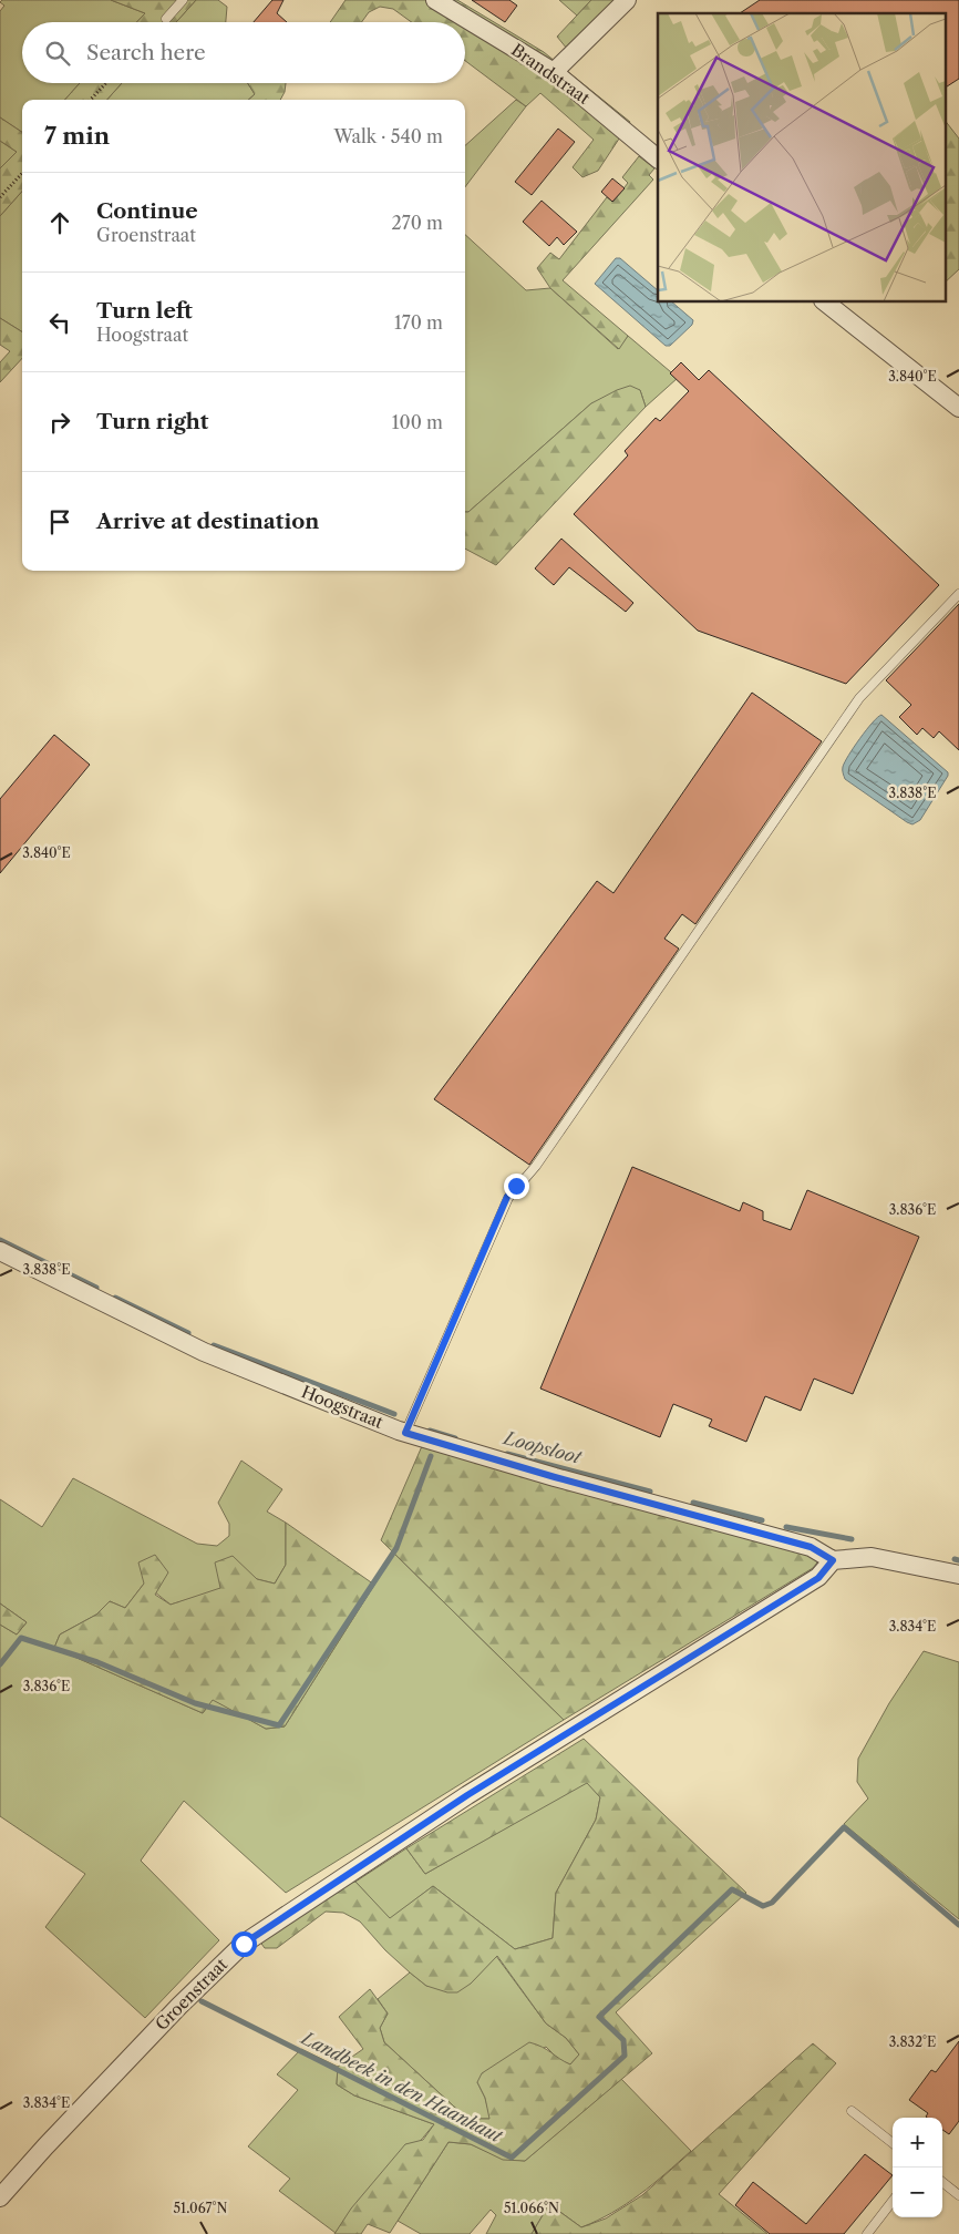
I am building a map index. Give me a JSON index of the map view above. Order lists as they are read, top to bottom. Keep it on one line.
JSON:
{"streets":{"street":["Brandstraat","Hoogstraat","Groenstraat"]},"crossings":[["Hoogstraat","Groenstraat"]],"water":["Loopsloot","Landbeek in den Haanhaut"],"page":{"search":"Search here","heading":["7 min","Walk · 540 m"],"list":[["Continue","Groenstraat","270 m"],["Turn left","Hoogstraat","170 m"],["Turn right","100 m"],"Arrive at destination"],"map_buttons":["+","−"]},"coordinates":["3.840°E","3.838°E","3.836°E","3.834°E","3.832°E","51.067°N","51.066°N"]}
